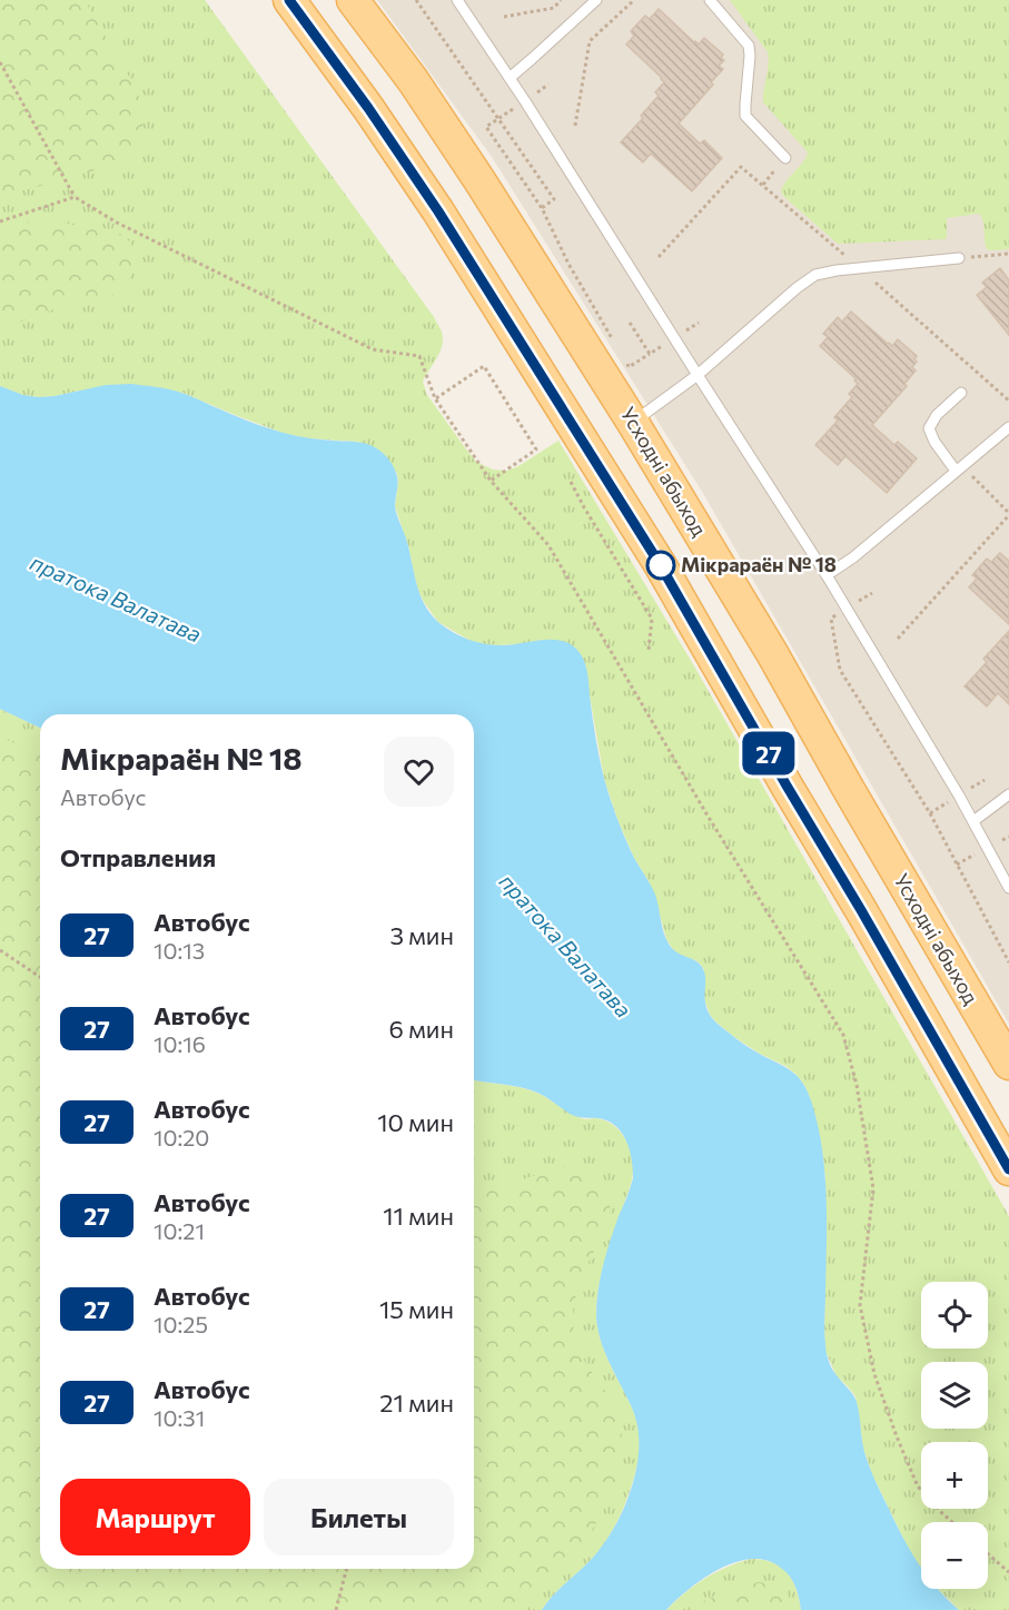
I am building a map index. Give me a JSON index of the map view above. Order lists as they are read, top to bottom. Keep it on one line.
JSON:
{"streets":{"main road":["Усходні абыход"]},"water":["пратока Валатава"],"places":["Мікрараён № 18"],"lines":["bus line 27"],"page":{"on_map":"27","heading":[["Мікрараён № 18","Автобус"],"Отправления"],"list":[{"mark":"27","name":"Автобус","note":"10:13","value":"3 мин"},{"mark":"27","name":"Автобус","note":"10:16","value":"6 мин"},{"mark":"27","name":"Автобус","note":"10:20","value":"10 мин"},{"mark":"27","name":"Автобус","note":"10:21","value":"11 мин"},{"mark":"27","name":"Автобус","note":"10:25","value":"15 мин"},{"mark":"27","name":"Автобус","note":"10:31","value":"21 мин"}],"map_buttons":["+","−"],"buttons":["Маршрут","Билеты"]}}
